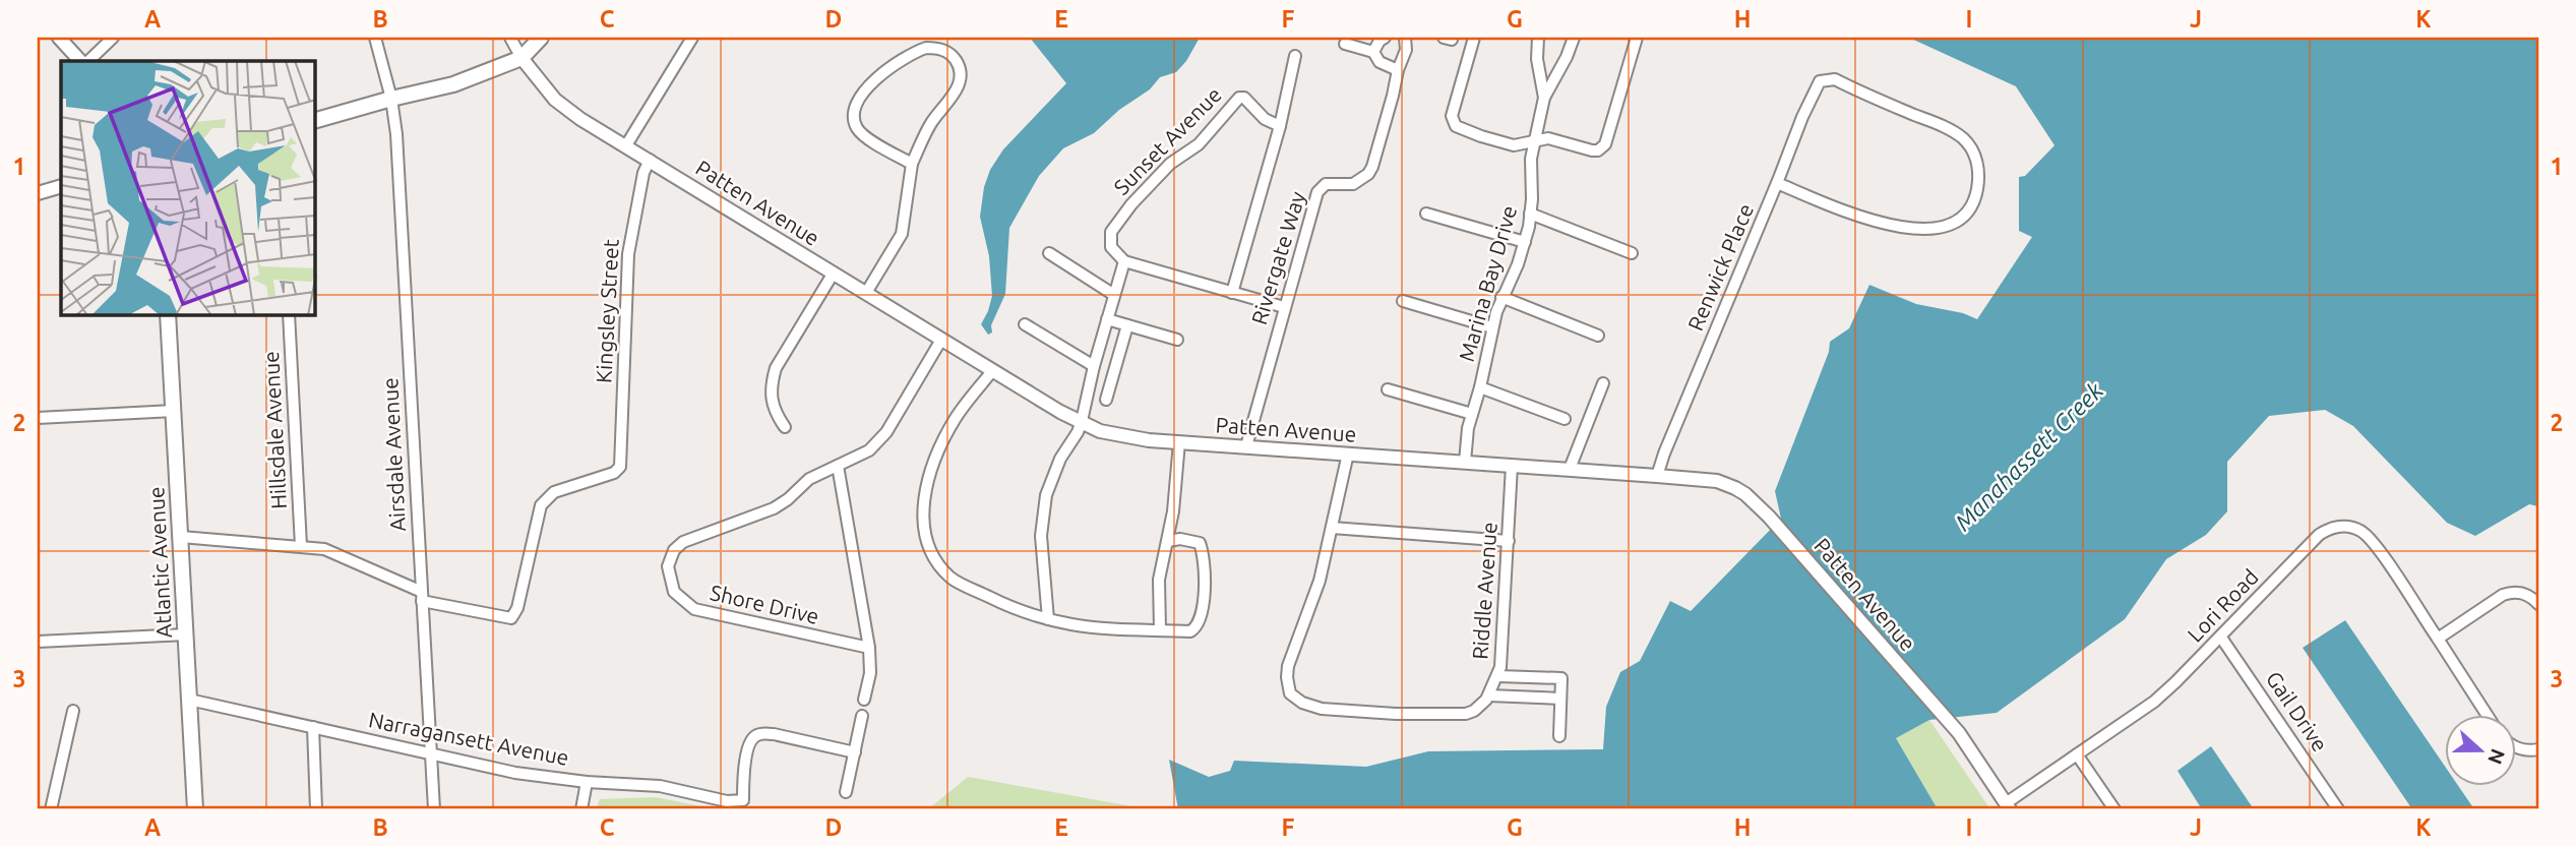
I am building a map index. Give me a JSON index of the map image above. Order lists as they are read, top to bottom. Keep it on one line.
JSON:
{"streets":{"main road":["Atlantic Avenue"],"street":["Sunset Avenue","Patten Avenue","Rivergate Way","Renwick Place","Marina Bay Drive","Kingsley Street","Hillsdale Avenue","Airsdale Avenue","Riddle Avenue","Shore Drive","Lori Road","Gail Drive","Narragansett Avenue"]},"crossings":[["Patten Avenue","Rivergate Way"],["Patten Avenue","Renwick Place"],["Patten Avenue","Marina Bay Drive"],["Patten Avenue","Kingsley Street"],["Patten Avenue","Riddle Avenue"],["Patten Avenue","Shore Drive"],["Patten Avenue","Lori Road"],["Kingsley Street","Airsdale Avenue"],["Airsdale Avenue","Narragansett Avenue"],["Atlantic Avenue","Narragansett Avenue"],["Lori Road","Gail Drive"]],"water":["Manahassett Creek"],"north":"right","grid":{"columns":["A","B","C","D","E","F","G","H","I","J","K"],"rows":["1","2","3"]}}
